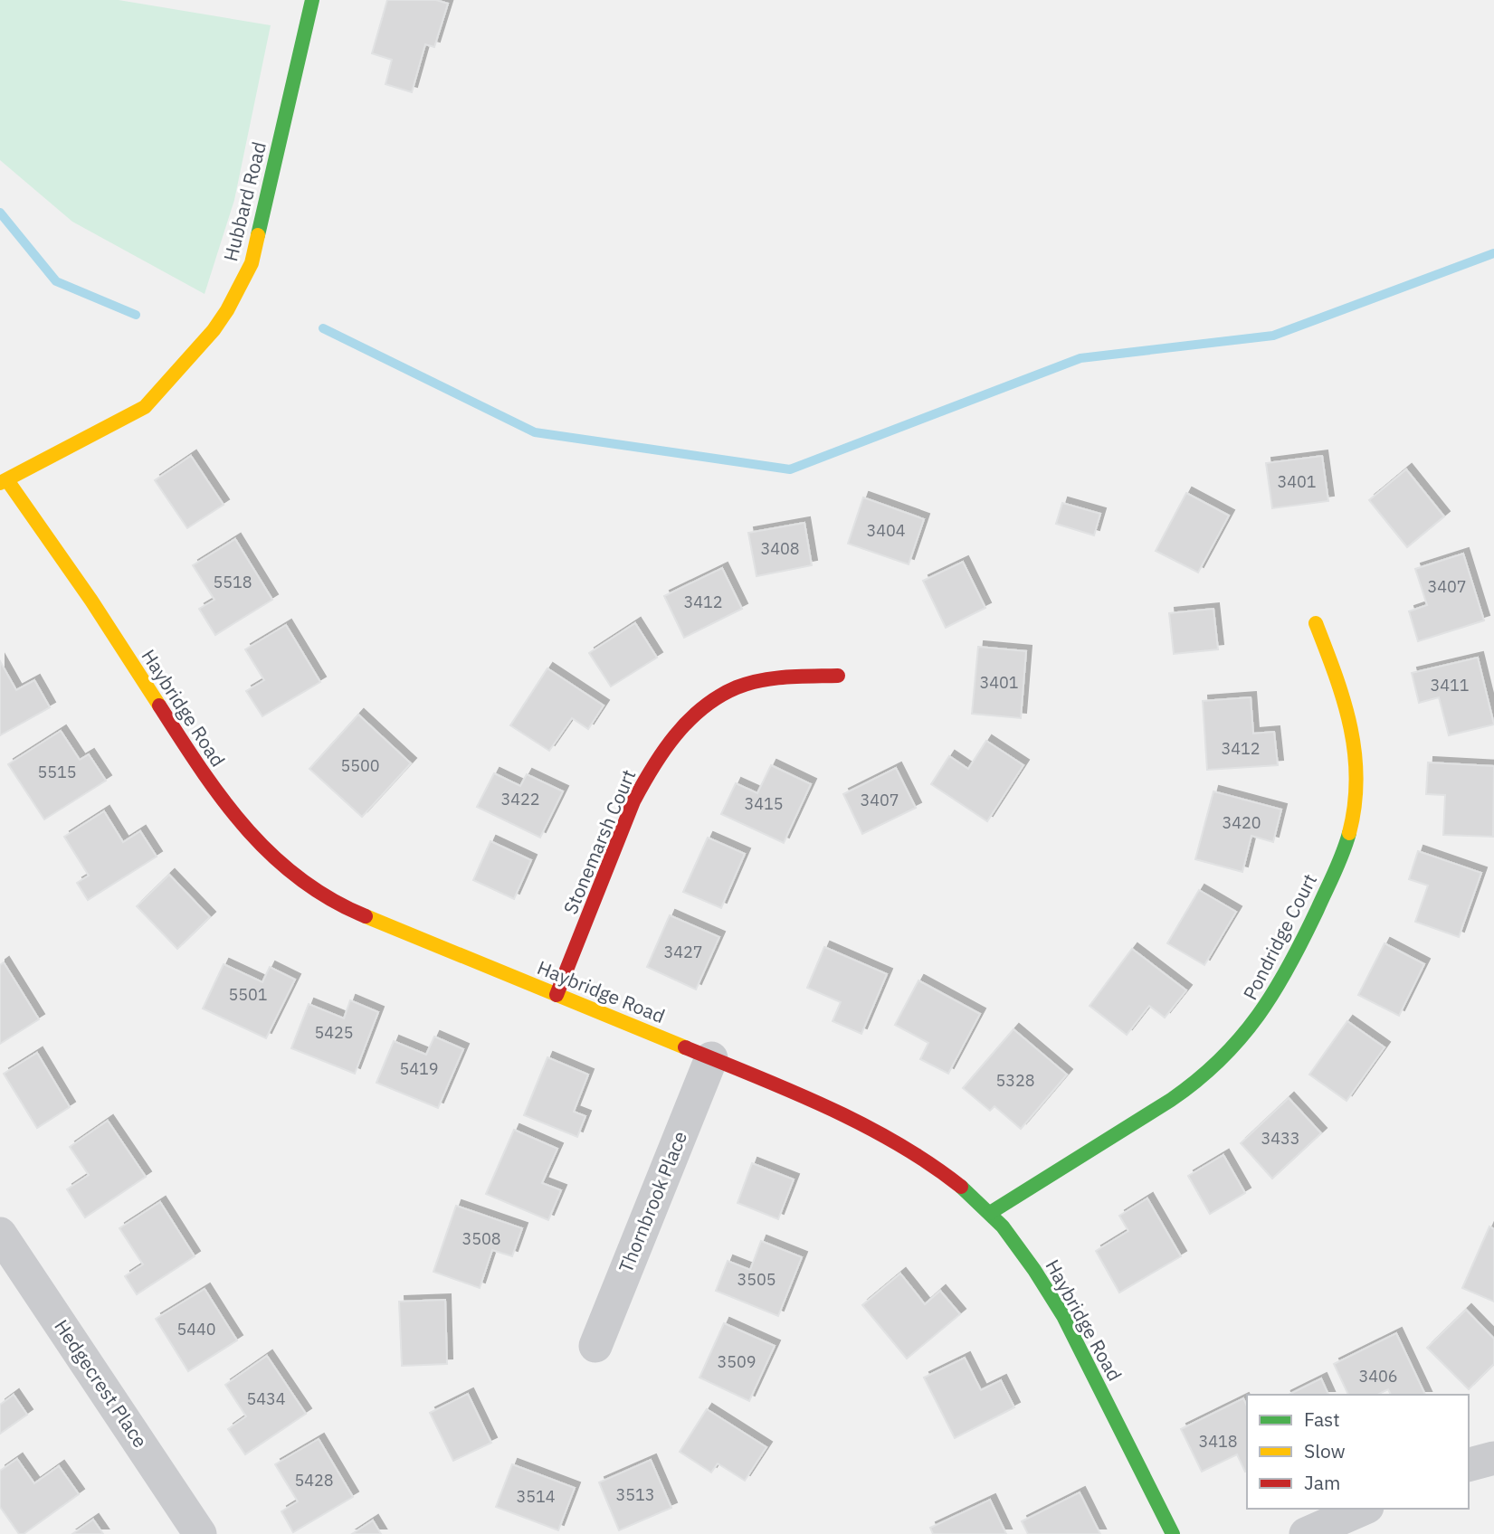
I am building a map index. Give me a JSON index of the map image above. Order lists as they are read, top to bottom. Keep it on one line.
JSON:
{"streets":{"street":["Hubbard Road","Haybridge Road","Stonemarsh Court","Pondridge Court","Thornbrook Place","Hedgecrest Place"]},"crossings":[["Hubbard Road","Haybridge Road"],["Haybridge Road","Stonemarsh Court"],["Haybridge Road","Pondridge Court"],["Haybridge Road","Thornbrook Place"]],"house_numbers":["3401","3404","3408","5518","3407","3412","3401","3411","3412","5500","5515","3422","3407","3415","3420","3427","5501","5425","5419","5328","3433","3508","3505","5440","3509","3406","5434","3418","5428","3513","3514"],"legend":["Fast","Slow","Jam"]}
